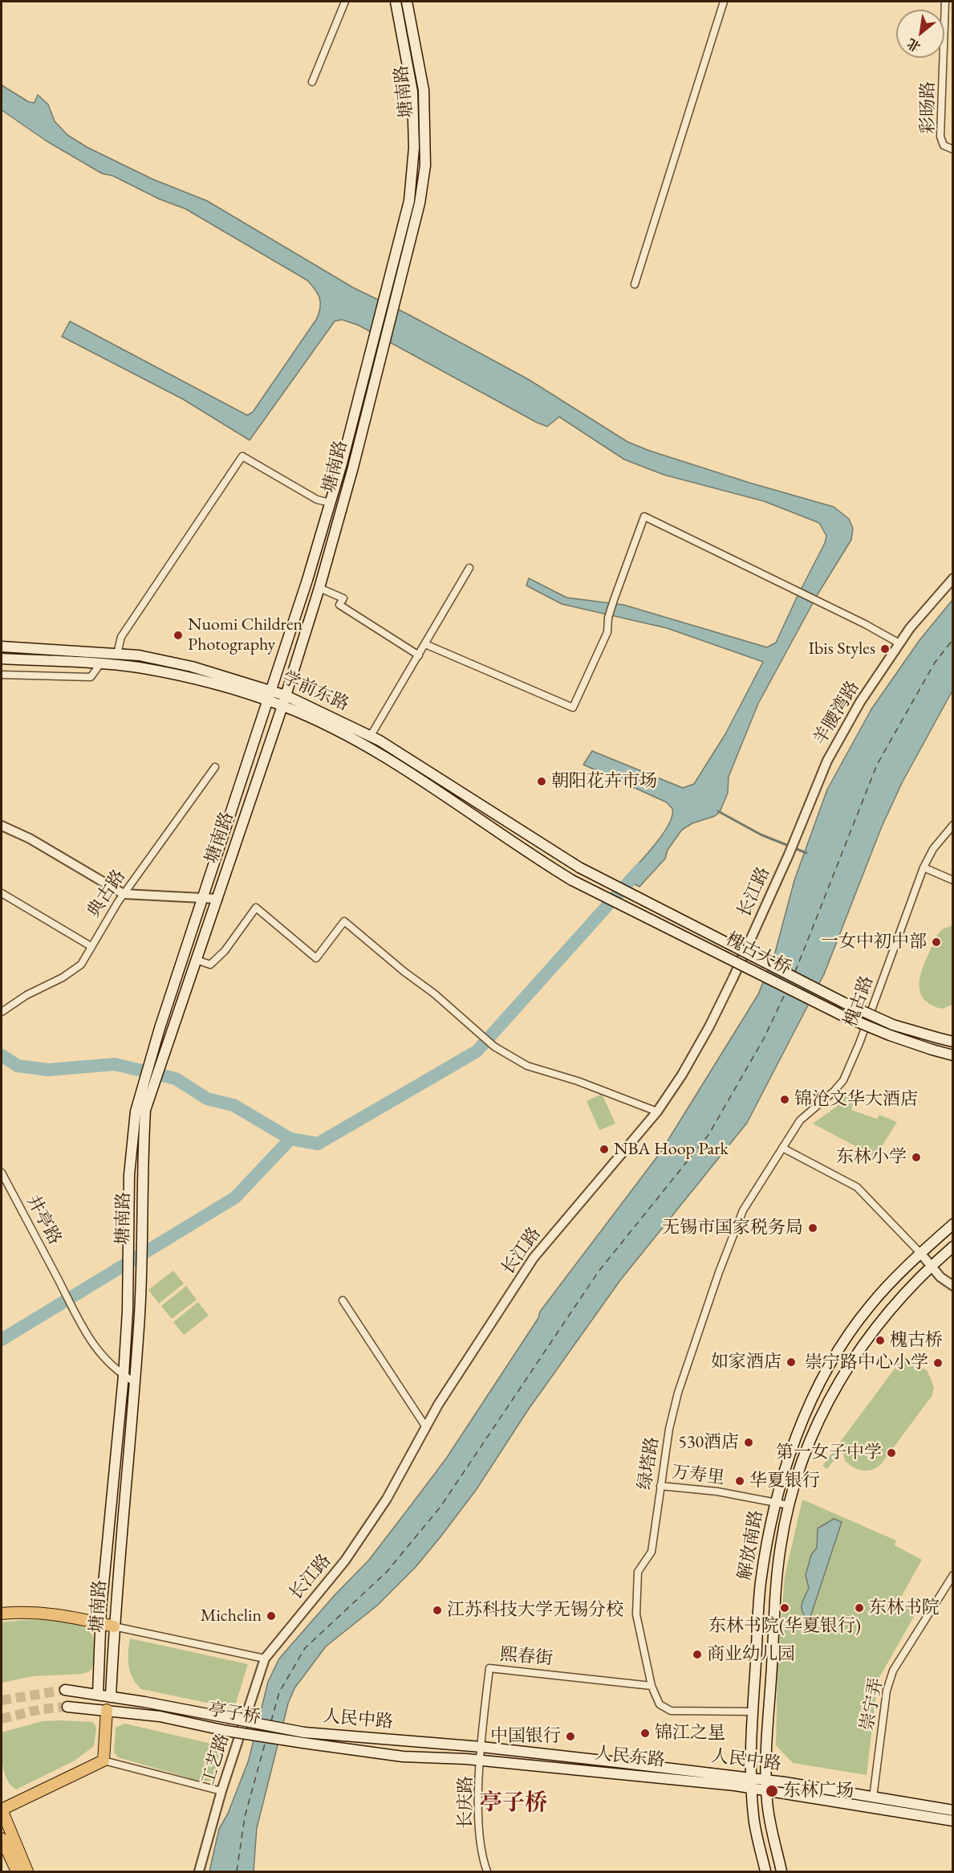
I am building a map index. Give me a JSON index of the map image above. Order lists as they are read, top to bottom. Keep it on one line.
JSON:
{"streets":{"main road":["塘南路","学前东路","槐古大桥","解放南路","亭子桥","人民中路","人民东路"],"street":["彩旸路","羊腰湾路","长江路","典古路","槐古路","井亭路","绿塔路","万寿里","熙春街","崇宁弄","工艺路","长庆路"]},"crossings":[["塘南路","学前东路"],["塘南路","井亭路"],["塘南路","人民中路"],["学前东路","槐古大桥"],["羊腰湾路","长江路"],["长江路","工艺路"],["槐古路","绿塔路"],["绿塔路","万寿里"],["绿塔路","解放南路"],["绿塔路","熙春街"],["万寿里","解放南路"],["解放南路","人民中路"],["解放南路","人民东路"],["熙春街","人民中路"],["熙春街","人民东路"],["熙春街","长庆路"],["崇宁弄","人民中路"],["亭子桥","人民东路"],["人民中路","人民东路"],["人民东路","长庆路"]],"districts":["亭子桥"],"places":["Nuomi Children Photography","Ibis Styles","朝阳花卉市场","一女中初中部","锦沧文华大酒店","NBA Hoop Park","东林小学","无锡市国家税务局","槐古桥","如家酒店","崇宁路中心小学","530酒店","第一女子中学","华夏银行","东林书院(华夏银行)","东林书院","江苏科技大学无锡分校","Michelin","商业幼儿园","锦江之星","中国银行","东林广场"],"north":"bottom left"}
